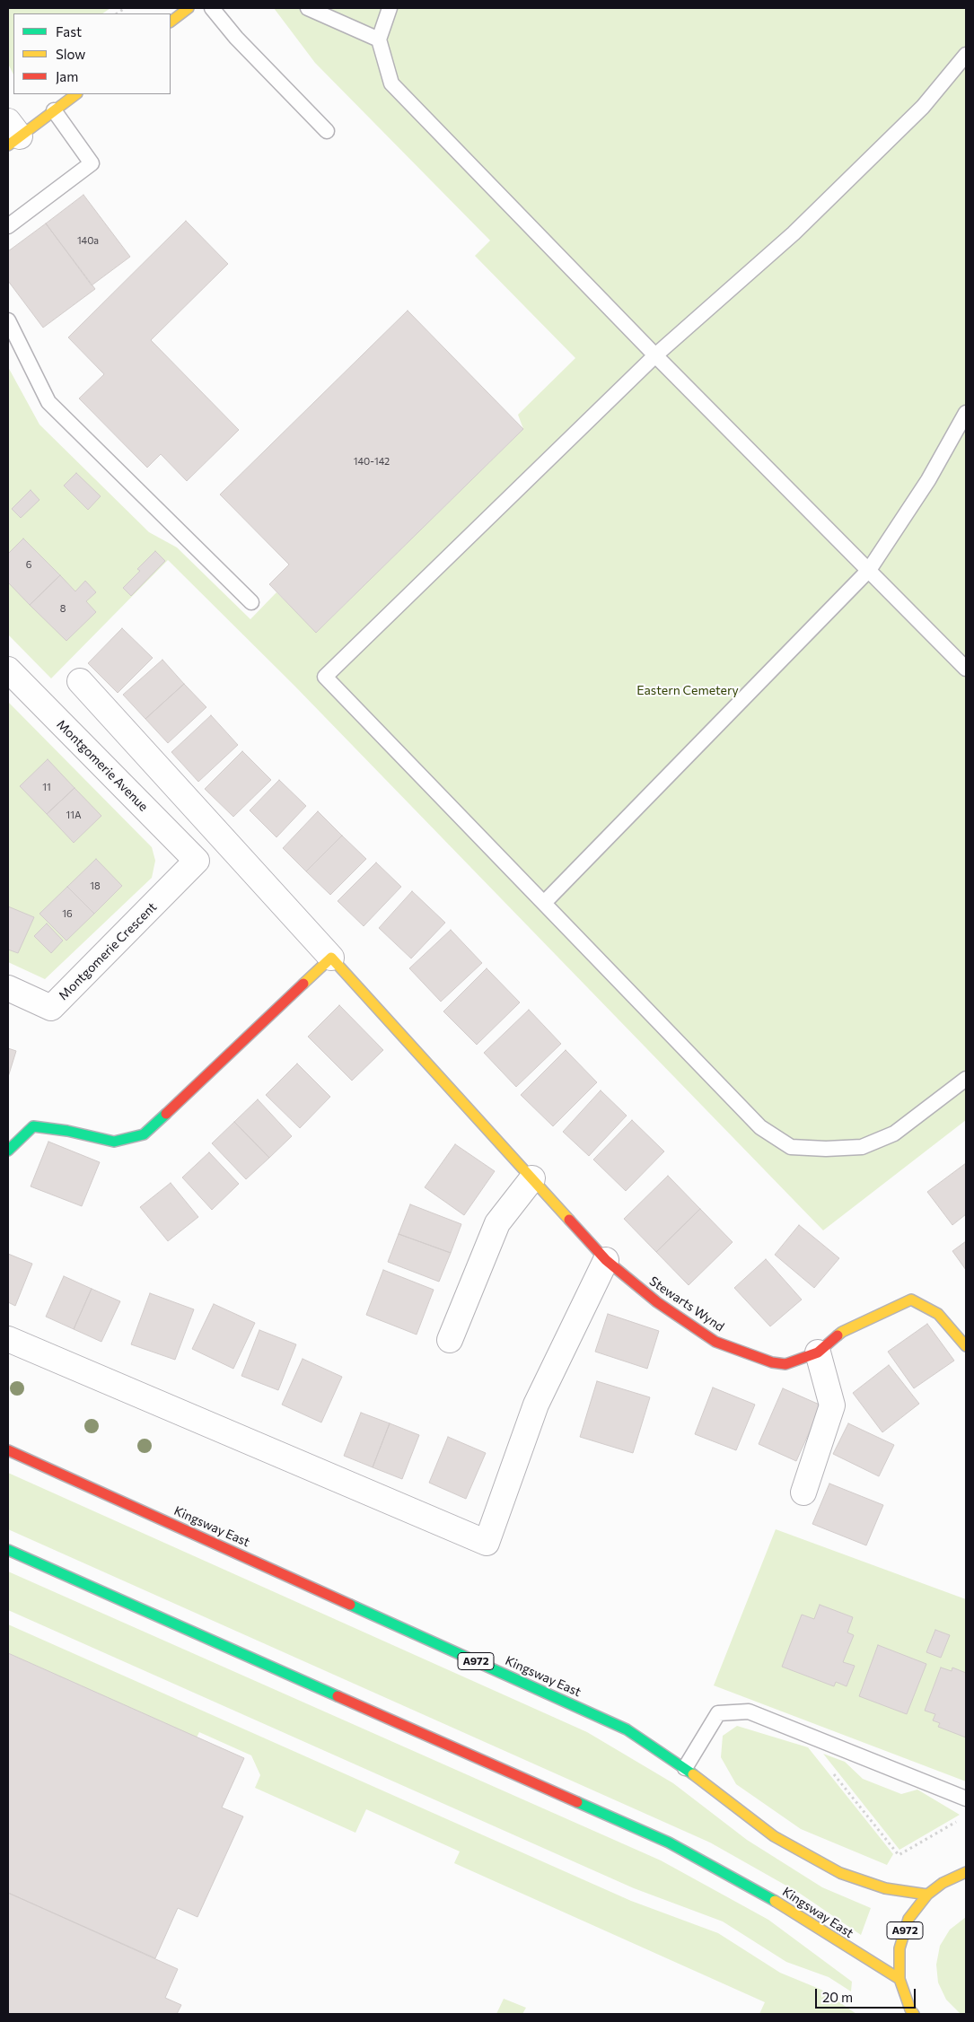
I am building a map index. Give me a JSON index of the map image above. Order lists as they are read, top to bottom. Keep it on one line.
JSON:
{"streets":{"main road":["Stewarts Wynd","Kingsway East","A972"],"street":["Montgomerie Avenue","Montgomerie Crescent"]},"crossings":[["Montgomerie Avenue","Montgomerie Crescent"],["Kingsway East","A972"]],"parks":["Eastern Cemetery"],"house_numbers":["140a","140-142","6","8","11","11A","18","16"],"legend":["Fast","Slow","Jam"],"scale_bar":"20 m"}
